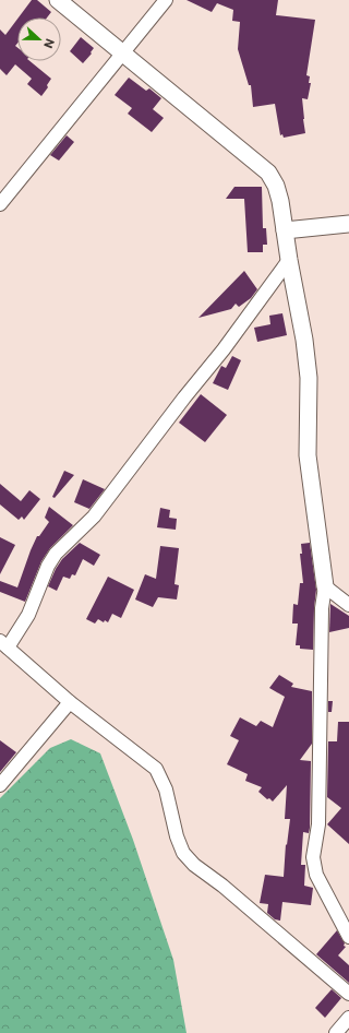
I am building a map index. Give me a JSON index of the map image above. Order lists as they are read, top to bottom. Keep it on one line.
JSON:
{"north":"right"}
